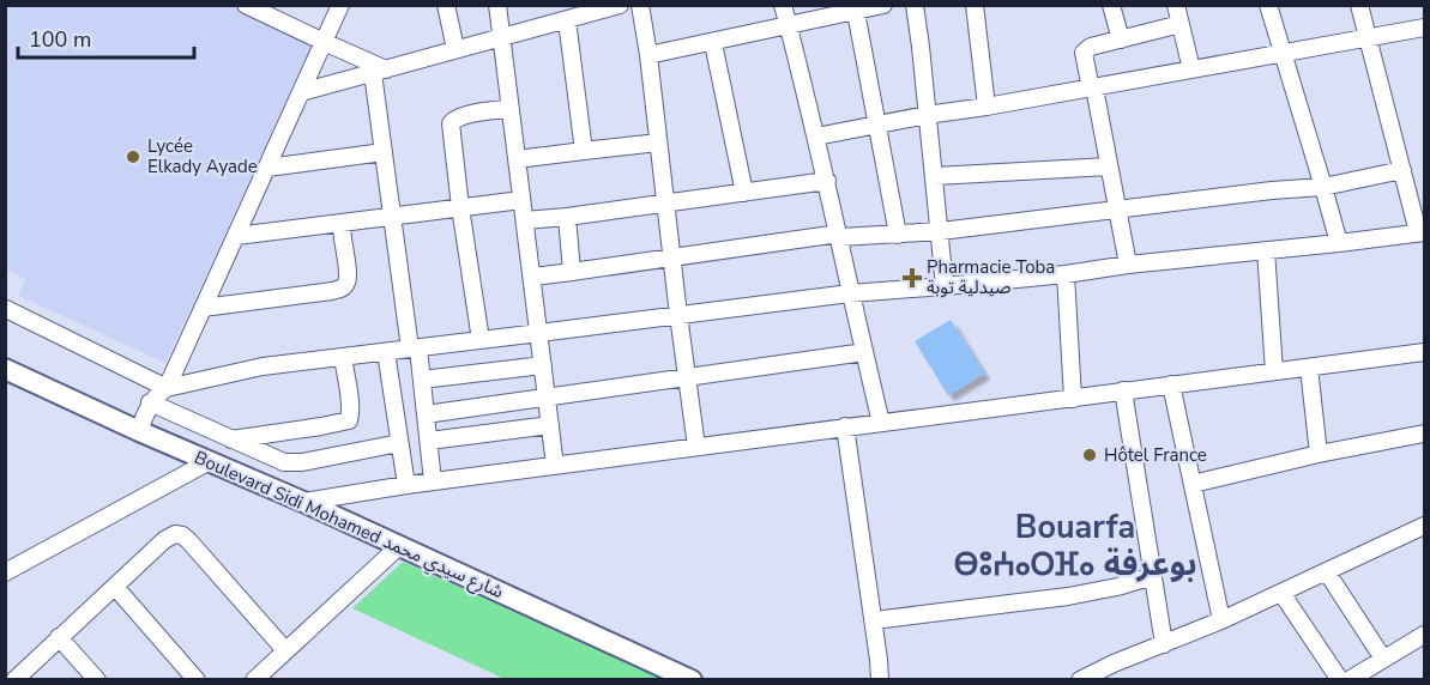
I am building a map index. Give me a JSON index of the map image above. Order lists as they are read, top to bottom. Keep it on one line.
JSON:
{"streets":{"main road":["Boulevard Sidi Mohamed شارع سيدي محمد"]},"districts":["Bouarfa ⴱⵓⵄⴰⵔⴼⴰ بوعرفة"],"places":{"other":["Lycée Elkady Ayade","Hôtel France"],"health":["Pharmacie Toba صيدلية توبة"]},"scale_bar":"100 m"}
